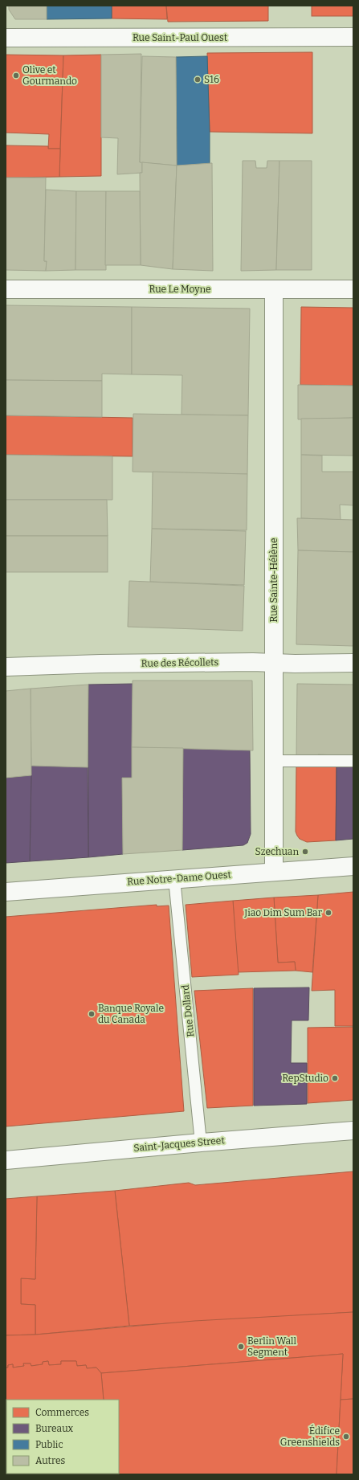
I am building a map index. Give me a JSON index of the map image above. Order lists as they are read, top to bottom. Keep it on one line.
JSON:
{"streets":{"street":["Rue Saint-Paul Ouest","Rue Le Moyne","Rue Sainte-Hélène","Rue des Récollets","Rue Notre-Dame Ouest","Saint-Jacques Street"],"lane":["Rue Dollard"]},"crossings":[["Rue Le Moyne","Rue Sainte-Hélène"],["Rue Sainte-Hélène","Rue des Récollets"],["Rue Sainte-Hélène","Rue Notre-Dame Ouest"],["Rue Notre-Dame Ouest","Rue Dollard"],["Rue Dollard","Saint-Jacques Street"]],"places":["Olive et Gourmando","S16","Szechuan","Jiao Dim Sum Bar","Banque Royale du Canada","RepStudio","Berlin Wall Segment","Édifice Greenshields"],"legend":["Commerces","Bureaux","Public","Autres"]}
